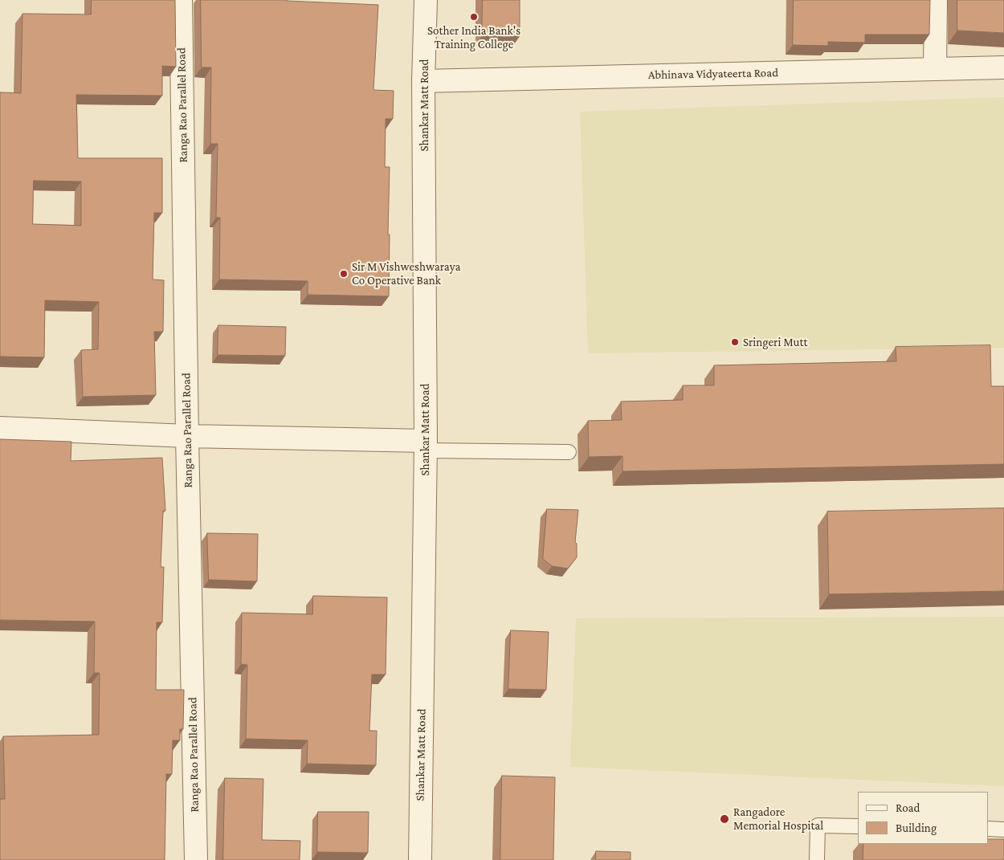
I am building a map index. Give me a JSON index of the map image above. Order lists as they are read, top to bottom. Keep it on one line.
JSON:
{"streets":{"street":["Abhinava Vidyateerta Road","Ranga Rao Parallel Road","Shankar Matt Road"]},"crossings":[["Abhinava Vidyateerta Road","Shankar Matt Road"]],"places":["Sother India Bank's Training College","Sir M Vishweshwaraya Co Operative Bank","Sringeri Mutt","Rangadore Memorial Hospital"],"legend":["Road","Building"]}
